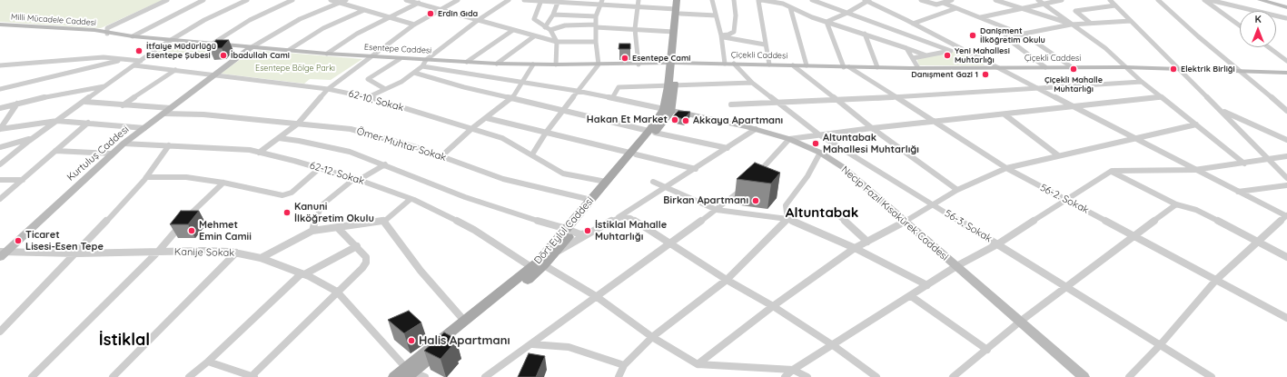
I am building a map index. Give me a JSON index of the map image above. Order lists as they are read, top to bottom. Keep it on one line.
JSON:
{"streets":{"main road":["Dört Eylül Caddesi"],"street":["Milli Mücadele Caddesi","Esentepe Caddesi","Çiçekli Caddesi","62-10. Sokak","Ömer Muhtar Sokak","Kurtuluş Caddesi","62-12. Sokak","56-2. Sokak","Necip Fazıl Kısakürek Caddesi","56-3. Sokak","Kanije Sokak"]},"crossings":[["Milli Mücadele Caddesi","Esentepe Caddesi"],["Esentepe Caddesi","Çiçekli Caddesi"],["Esentepe Caddesi","Kurtuluş Caddesi"],["Esentepe Caddesi","Dört Eylül Caddesi"],["Çiçekli Caddesi","56-2. Sokak"],["Çiçekli Caddesi","56-3. Sokak"],["Çiçekli Caddesi","Dört Eylül Caddesi"],["62-10. Sokak","Kurtuluş Caddesi"],["62-10. Sokak","Dört Eylül Caddesi"],["Ömer Muhtar Sokak","Kurtuluş Caddesi"],["Ömer Muhtar Sokak","Dört Eylül Caddesi"],["Kurtuluş Caddesi","62-12. Sokak"],["Kurtuluş Caddesi","Kanije Sokak"],["62-12. Sokak","Dört Eylül Caddesi"],["Necip Fazıl Kısakürek Caddesi","Dört Eylül Caddesi"],["Dört Eylül Caddesi","Kanije Sokak"]],"districts":["Altuntabak","İstiklal"],"parks":["Esentepe Bölge Parkı"],"places":["Erdin Gıda","Danişment İlköğretim Okulu","İtfaiye Müdürlüğü Esentepe Şubesi","İbadullah Cami","Yeni Mahallesi Muhtarlığı","Esentepe Cami","Çiçekli Mahalle Muhtarlığı","Elektrik Birliği","Danışment Gazi 1","Hakan Et Market","Akkaya Apartmanı","Altuntabak Mahallesi Muhtarlığı","Birkan Apartmanı","Kanuni İlköğretim Okulu","Mehmet Emin Camii","İstiklal Mahalle Muhtarlığı","Ticaret Lisesi-Esen Tepe","Halis Apartmanı"],"north":"top"}
